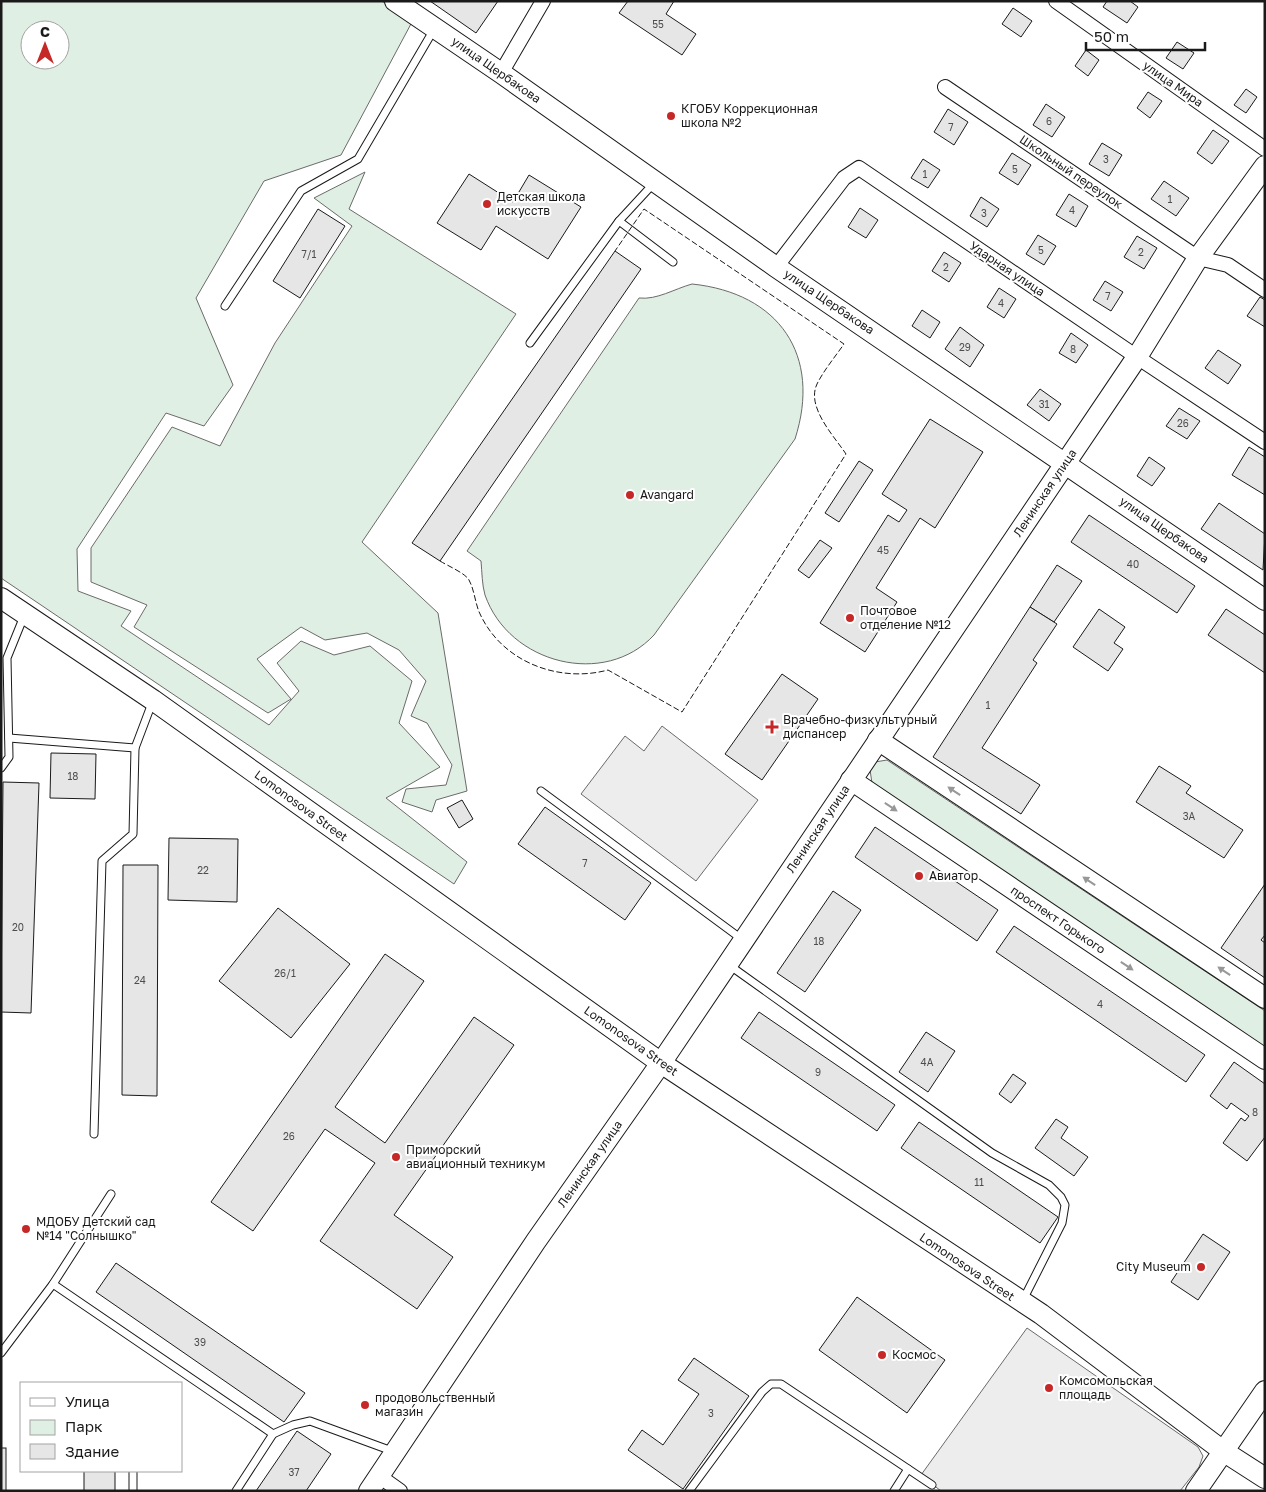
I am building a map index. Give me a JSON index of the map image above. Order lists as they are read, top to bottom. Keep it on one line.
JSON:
{"streets":{"main road":["улица Щербакова","Ленинская улица","Lomonosova Street","проспект Горького"],"street":["улица Мира","Школьный переулок","Ударная улица"]},"crossings":[["улица Щербакова","Ударная улица"],["улица Щербакова","Ленинская улица"],["Школьный переулок","Ленинская улица"],["Ударная улица","Ленинская улица"],["Ленинская улица","Lomonosova Street"],["Ленинская улица","проспект Горького"]],"places":{"other":["КГОБУ Коррекционная школа №2","Детская школа искусств","Avangard","Почтовое отделение №12","Авиатор","Приморский авиационный техникум","МДОБУ Детский сад №14 \"Солнышко\"","City Museum","Космос","Комсомольская площадь","продовольственный магазин"],"health":["Врачебно-физкультурный диспансер"]},"house_numbers":["55","6","7","3","5","1","1","4","3","5","2","7/1","2","7","4","29","8","31","26","45","40","1","18","3А","7","22","20","18","26/1","24","4","4А","9","8","26","11","39","3","37"],"legend":["Улица","Парк","Здание"],"scale_bar":"50 m","north":"top"}
